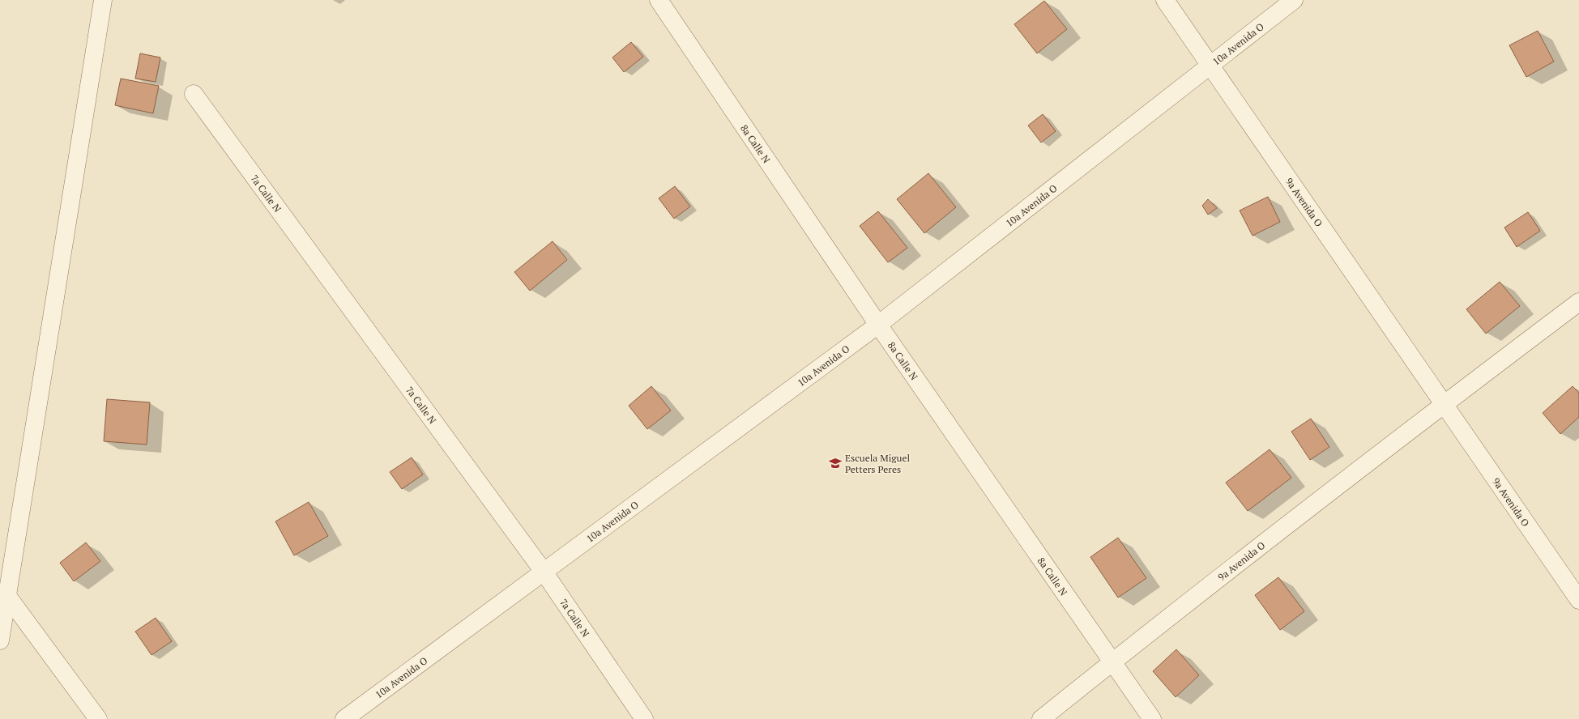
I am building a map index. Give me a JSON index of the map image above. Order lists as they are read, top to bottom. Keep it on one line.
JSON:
{"streets":{"street":["10a Avenida O","8a Calle N","7a Calle N","9a Avenida O"]},"crossings":[["10a Avenida O","8a Calle N"],["10a Avenida O","7a Calle N"],["10a Avenida O","9a Avenida O"],["8a Calle N","9a Avenida O"]],"places":{"school or university":["Escuela Miguel Petters Peres"]}}
